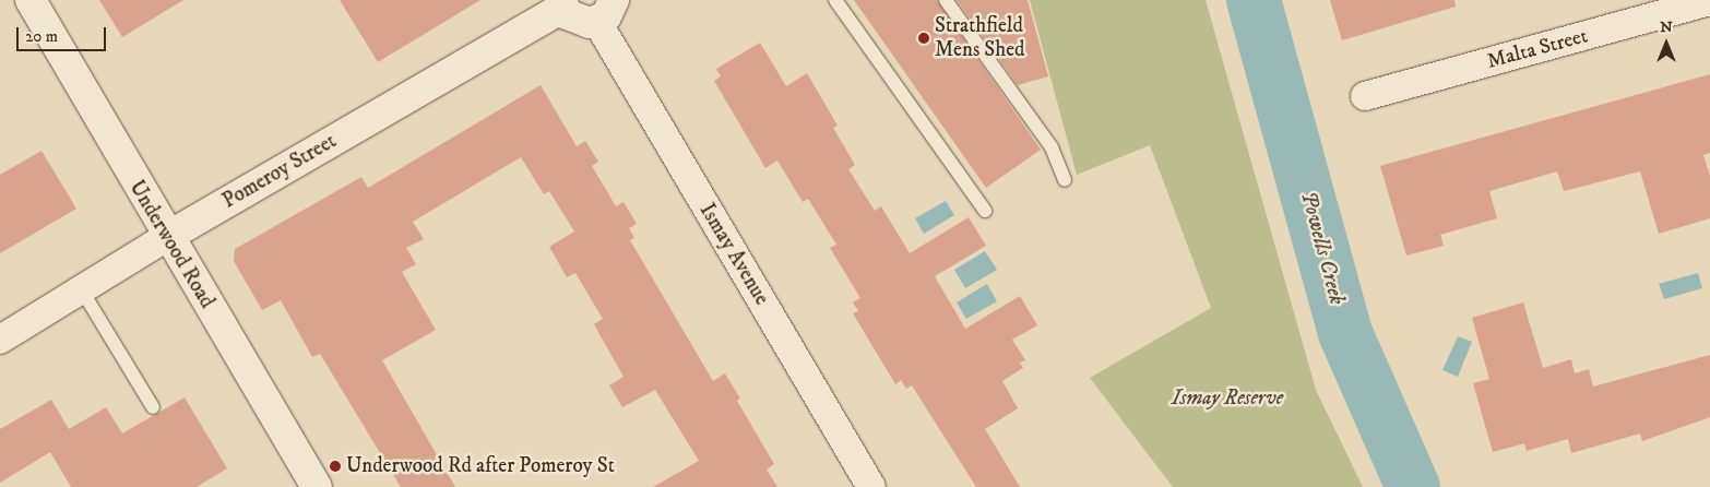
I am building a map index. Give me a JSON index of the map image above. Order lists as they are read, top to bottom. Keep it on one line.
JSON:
{"streets":{"main road":["Pomeroy Street","Underwood Road"],"street":["Malta Street","Ismay Avenue"]},"crossings":[["Pomeroy Street","Underwood Road"]],"water":["Powells Creek"],"parks":["Ismay Reserve"],"places":["Strathfield Mens Shed","Underwood Rd after Pomeroy St"],"scale_bar":"20 m","north":"top"}
